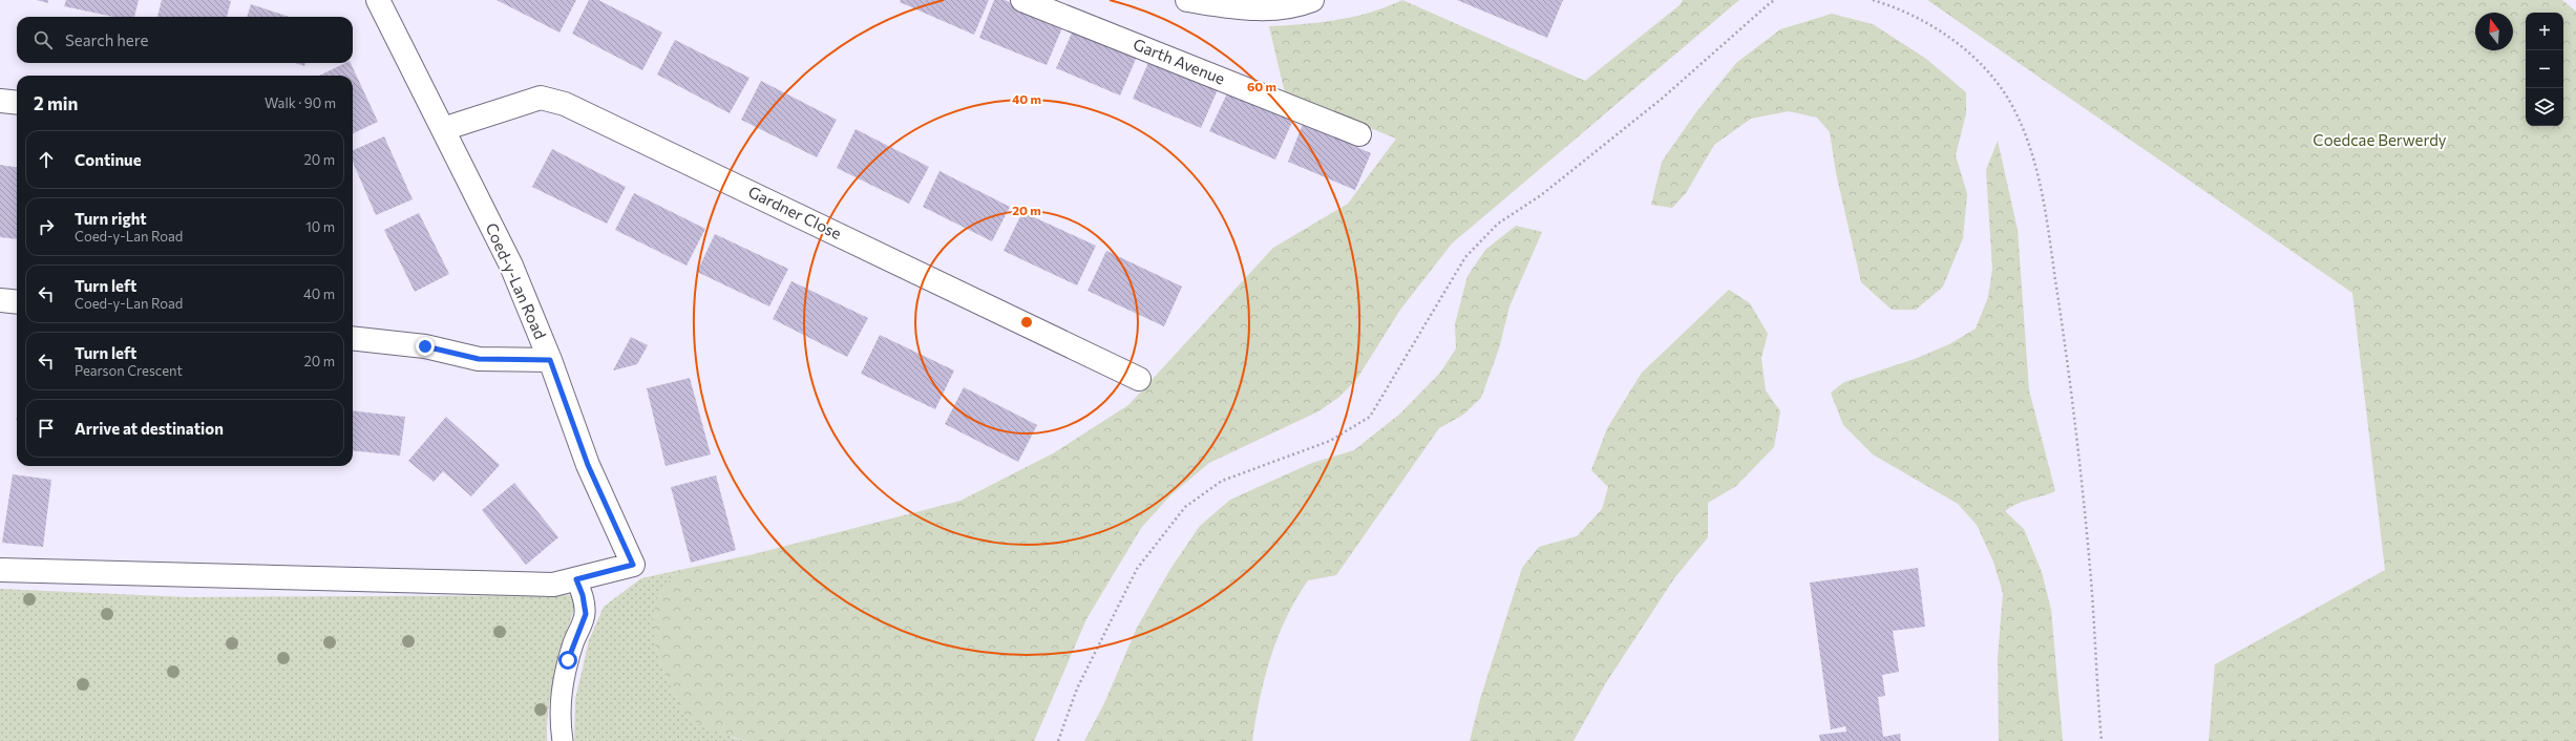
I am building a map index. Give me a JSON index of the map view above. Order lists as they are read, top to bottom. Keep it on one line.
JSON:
{"streets":{"street":["Garth Avenue","Gardner Close","Coed-y-Lan Road"]},"crossings":[["Gardner Close","Coed-y-Lan Road"]],"parks":["Coedcae Berwerdy"],"north":"top","page":{"map_buttons":["+","−"],"search":"Search here","heading":["2 min","Walk · 90 m"],"list":[["Continue","20 m"],["Turn right","Coed-y-Lan Road","10 m"],["Turn left","Coed-y-Lan Road","40 m"],["Turn left","Pearson Crescent","20 m"],"Arrive at destination"]},"rings":["60 m","40 m","20 m"]}
